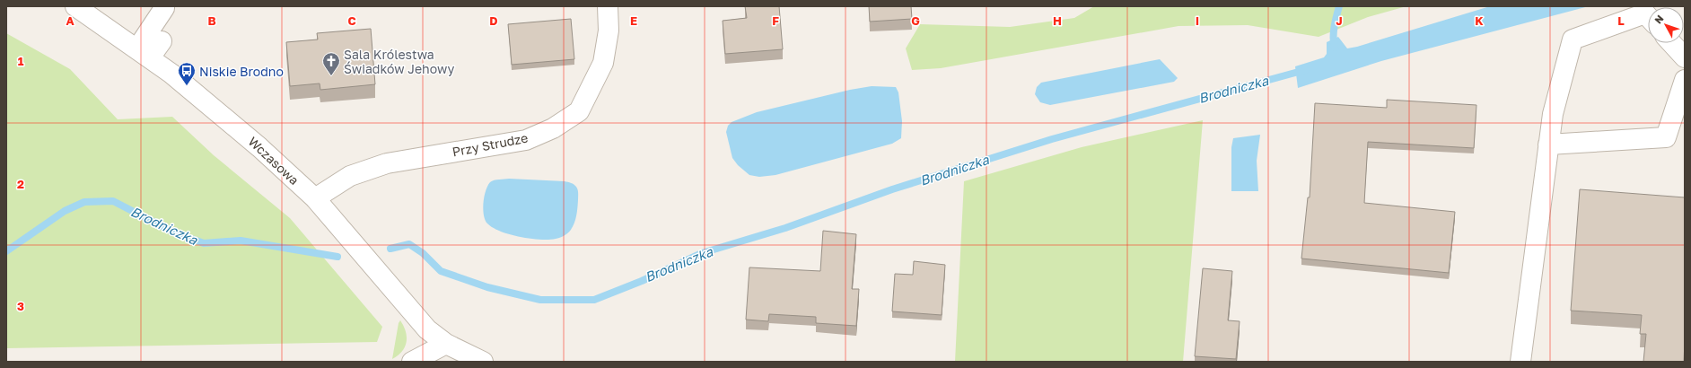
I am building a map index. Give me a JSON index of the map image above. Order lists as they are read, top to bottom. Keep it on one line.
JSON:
{"streets":{"street":["Przy Strudze","Wczasowa"]},"crossings":[["Przy Strudze","Wczasowa"]],"water":["Brodniczka"],"places":{"church":["Sala Królestwa Świadków Jehowy"],"bus stop":["Niskie Brodno"]},"north":"top left","grid":{"columns":["A","B","C","D","E","F","G","H","I","J","K","L"],"rows":["1","2","3"]}}
